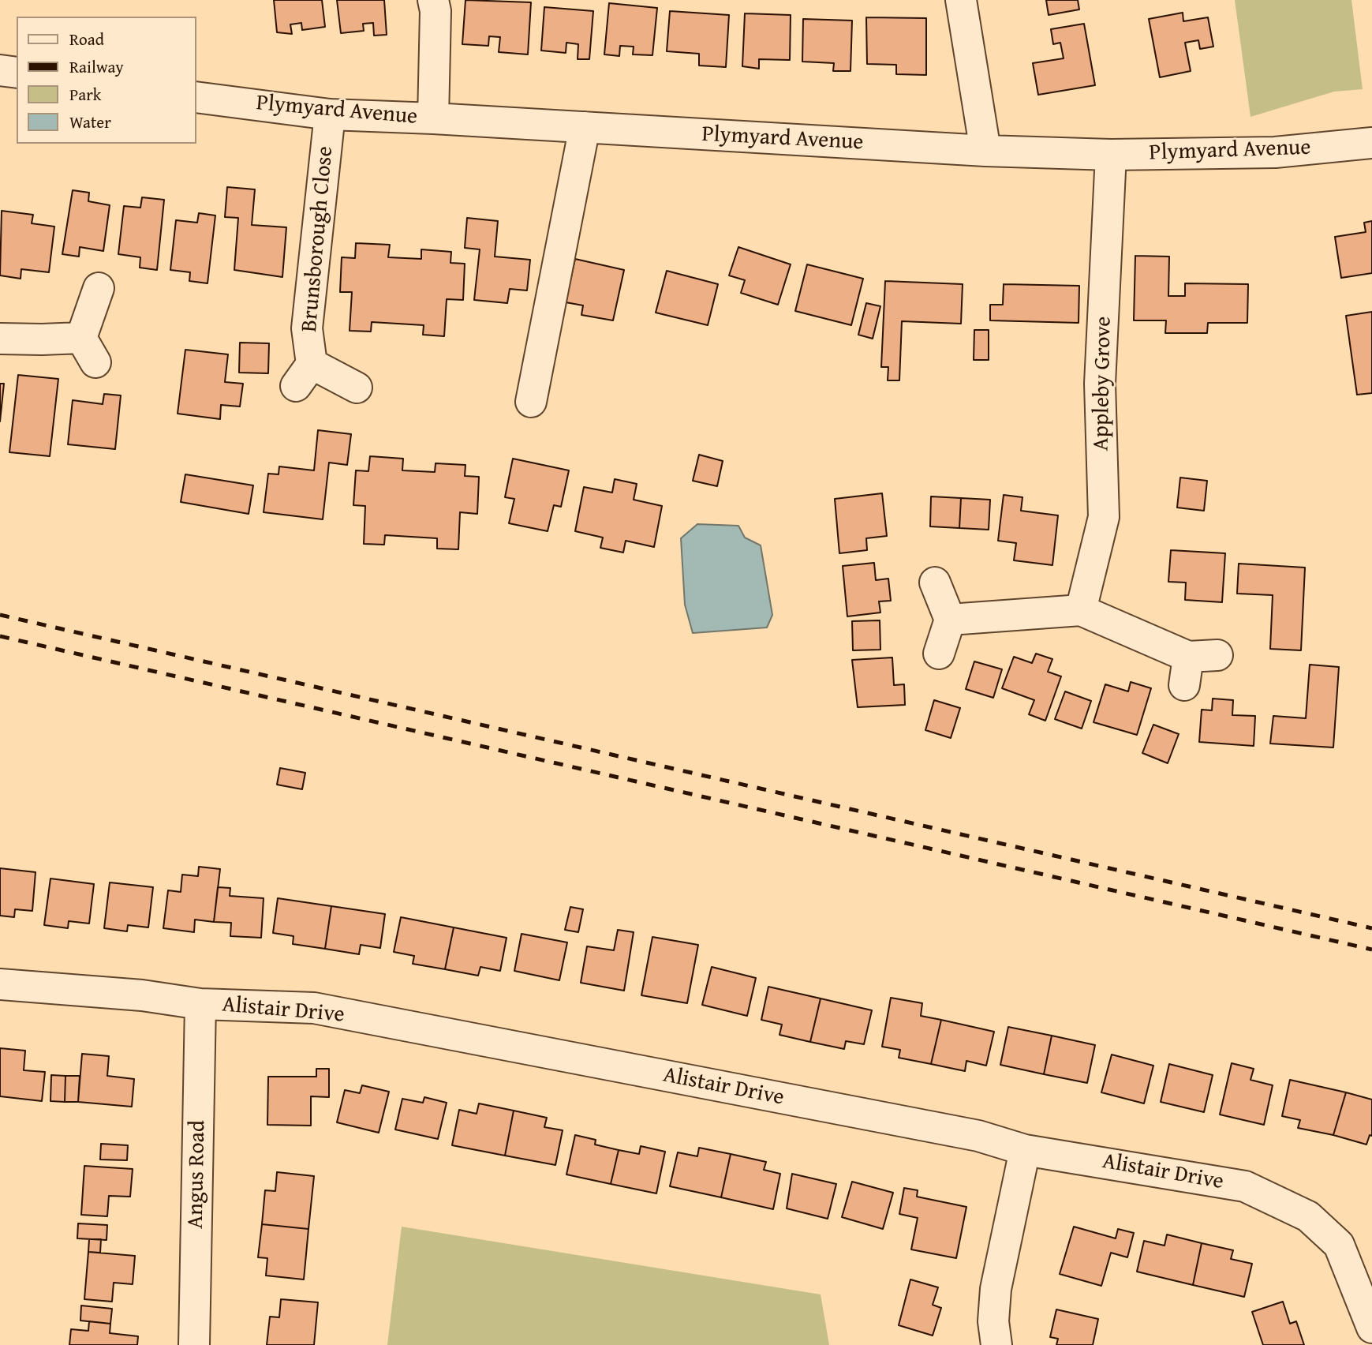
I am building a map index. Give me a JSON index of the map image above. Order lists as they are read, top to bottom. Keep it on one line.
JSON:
{"streets":{"street":["Plymyard Avenue","Brunsborough Close","Appleby Grove","Alistair Drive","Angus Road"]},"crossings":[["Plymyard Avenue","Brunsborough Close"],["Plymyard Avenue","Appleby Grove"],["Alistair Drive","Angus Road"]],"legend":["Road","Railway","Park","Water"]}
